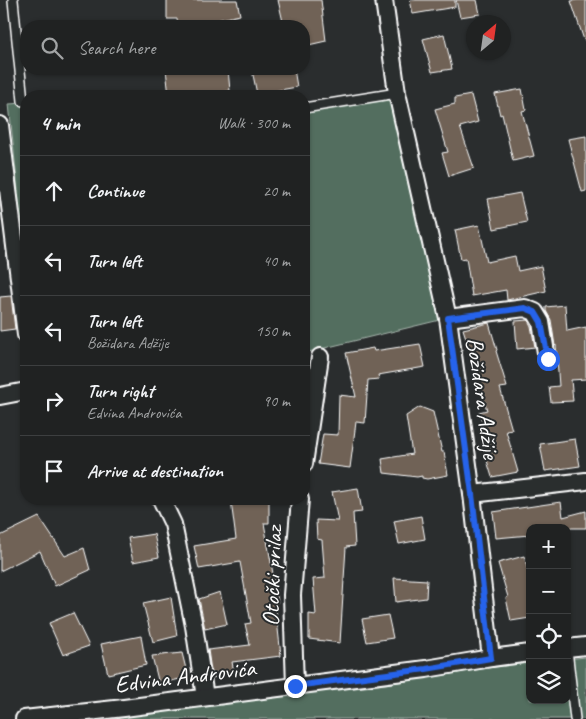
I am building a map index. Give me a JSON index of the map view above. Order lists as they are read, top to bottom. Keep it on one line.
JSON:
{"streets":{"street":["Božidara Adžije","Otočki prilaz","Edvina Androvića"]},"crossings":[["Božidara Adžije","Edvina Androvića"],["Otočki prilaz","Edvina Androvića"]],"north":"top right","page":{"search":"Search here","heading":["4 min","Walk · 300 m"],"list":[["Continue","20 m"],["Turn left","40 m"],["Turn left","Božidara Adžije","150 m"],["Turn right","Edvina Androvića","90 m"],"Arrive at destination"],"map_buttons":["+","−"]}}
